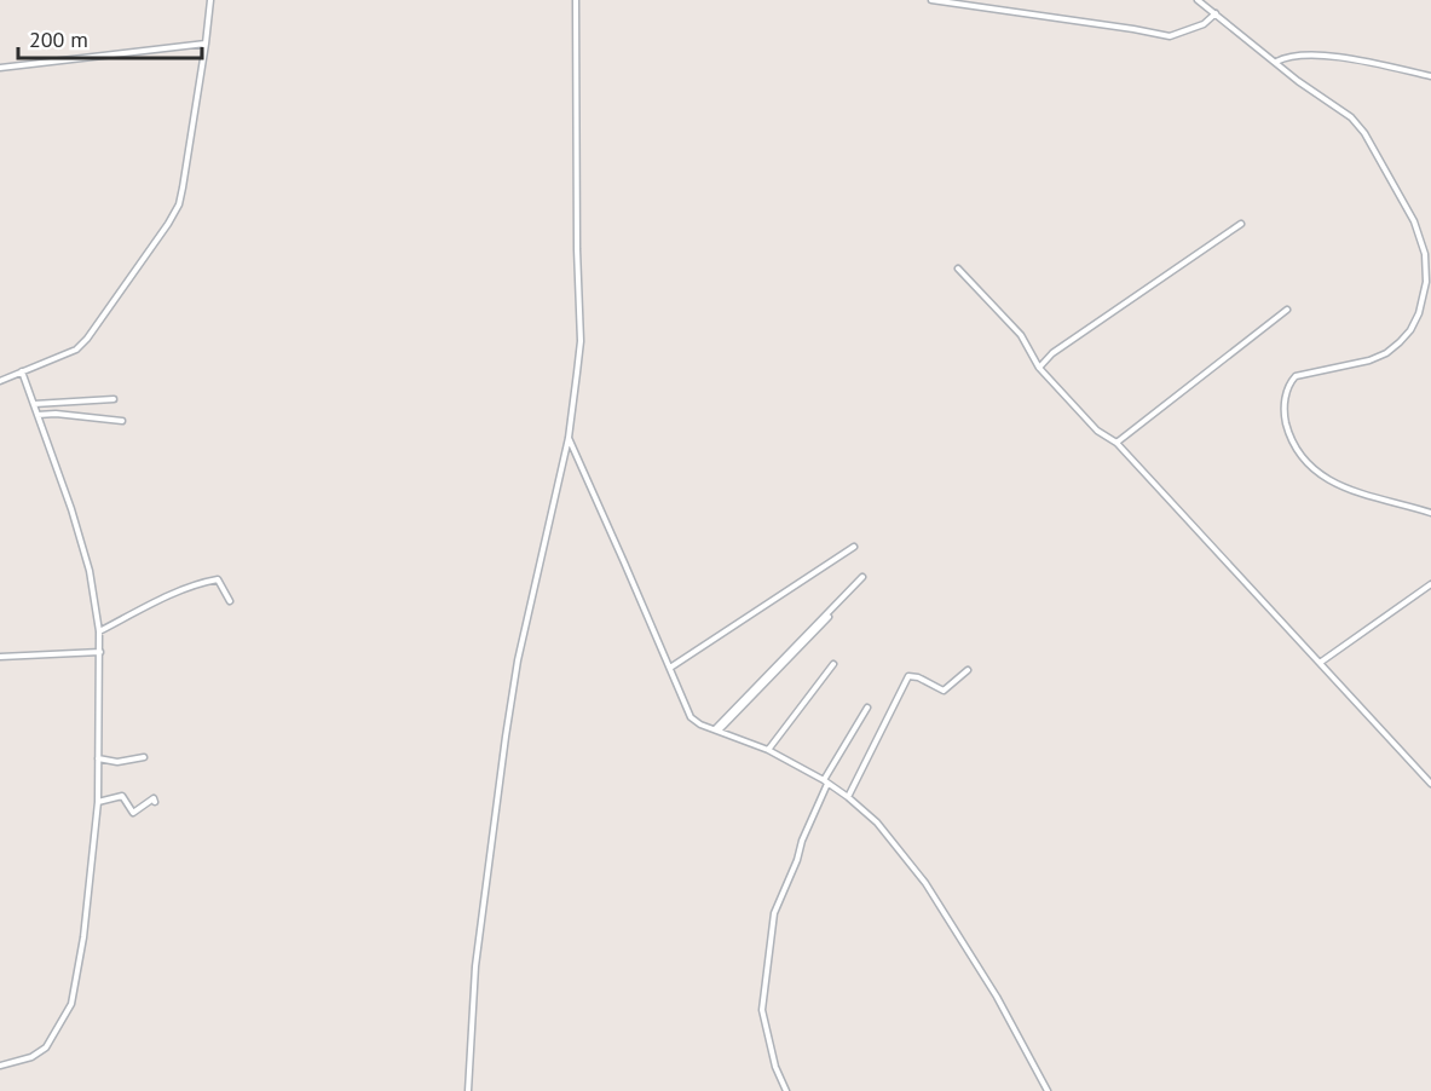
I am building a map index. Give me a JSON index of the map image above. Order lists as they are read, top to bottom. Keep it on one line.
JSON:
{"scale_bar":"200 m"}
